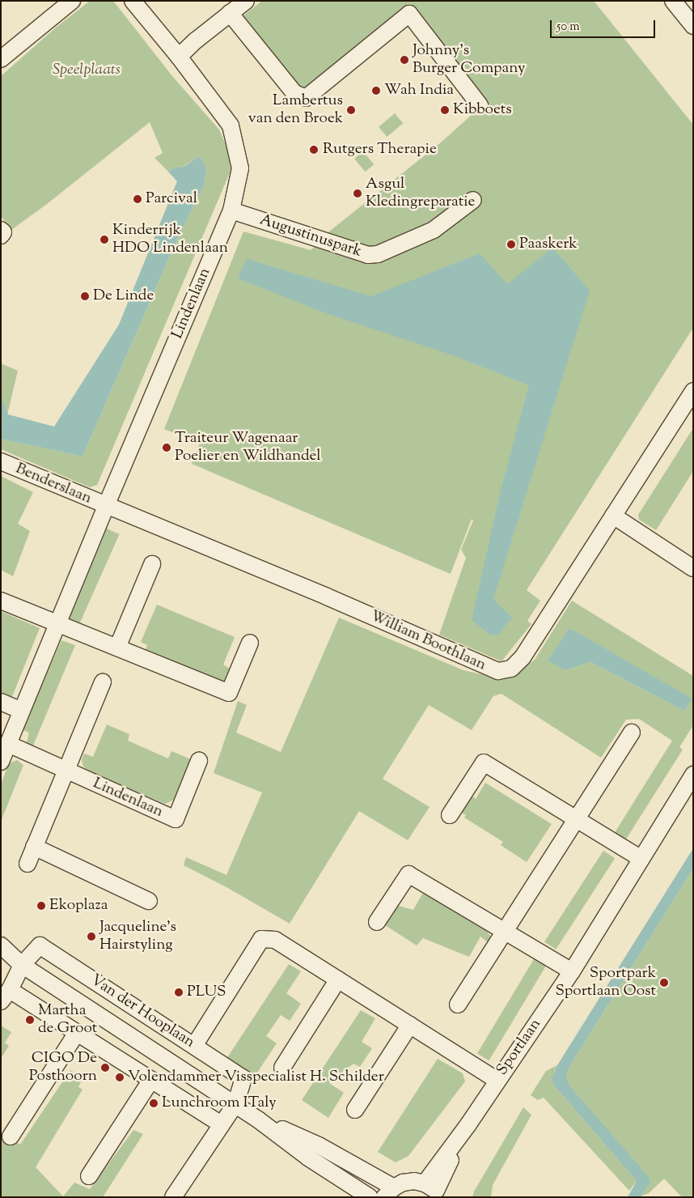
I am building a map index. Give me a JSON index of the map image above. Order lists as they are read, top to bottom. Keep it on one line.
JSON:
{"streets":{"street":["Augustinuspark","Lindenlaan","Benderslaan","William Boothlaan","Van der Hooplaan","Sportlaan"]},"crossings":[["Augustinuspark","Lindenlaan"],["Lindenlaan","Benderslaan"],["Lindenlaan","William Boothlaan"],["Benderslaan","William Boothlaan"]],"parks":["Speelplaats"],"places":["Johnny's Burger Company","Wah India","Lambertus van den Broek","Kibboets","Rutgers Therapie","Asgul Kledingreparatie","Parcival","Kinderrijk HDO Lindenlaan","Paaskerk","De Linde","Traiteur Wagenaar Poelier en Wildhandel","Ekoplaza","Jacqueline's Hairstyling","Sportpark Sportlaan Oost","PLUS","Martha de Groot","CIGO De Posthoorn","Volendammer Visspecialist H. Schilder","Lunchroom ITaly"],"scale_bar":"50 m"}
